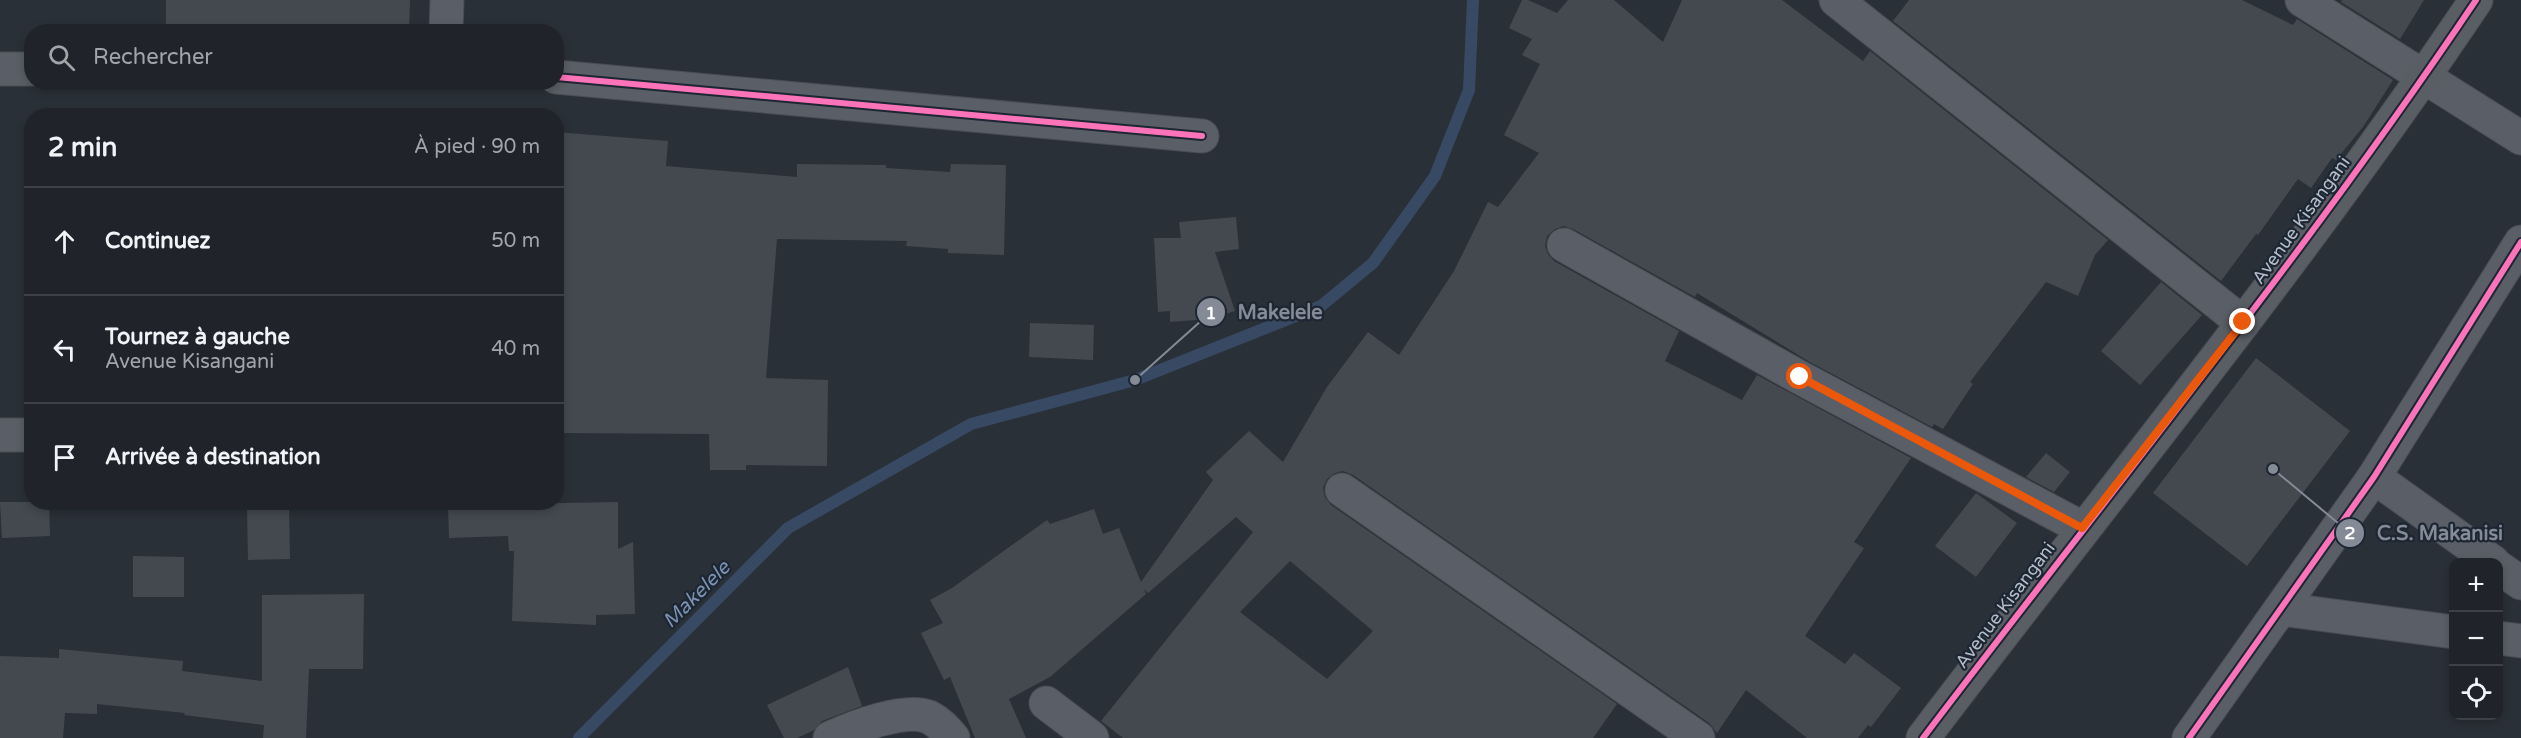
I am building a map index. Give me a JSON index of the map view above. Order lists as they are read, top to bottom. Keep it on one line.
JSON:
{"streets":{"street":["Avenue Kisangani"]},"water":["Makelele"],"places":["Makelele","C.S. Makanisi"],"page":{"search":"Rechercher","heading":["2 min","À pied · 90 m"],"list":[["Continuez","50 m"],["Tournez à gauche","Avenue Kisangani","40 m"],"Arrivée à destination"],"map_buttons":["+","−"]}}
